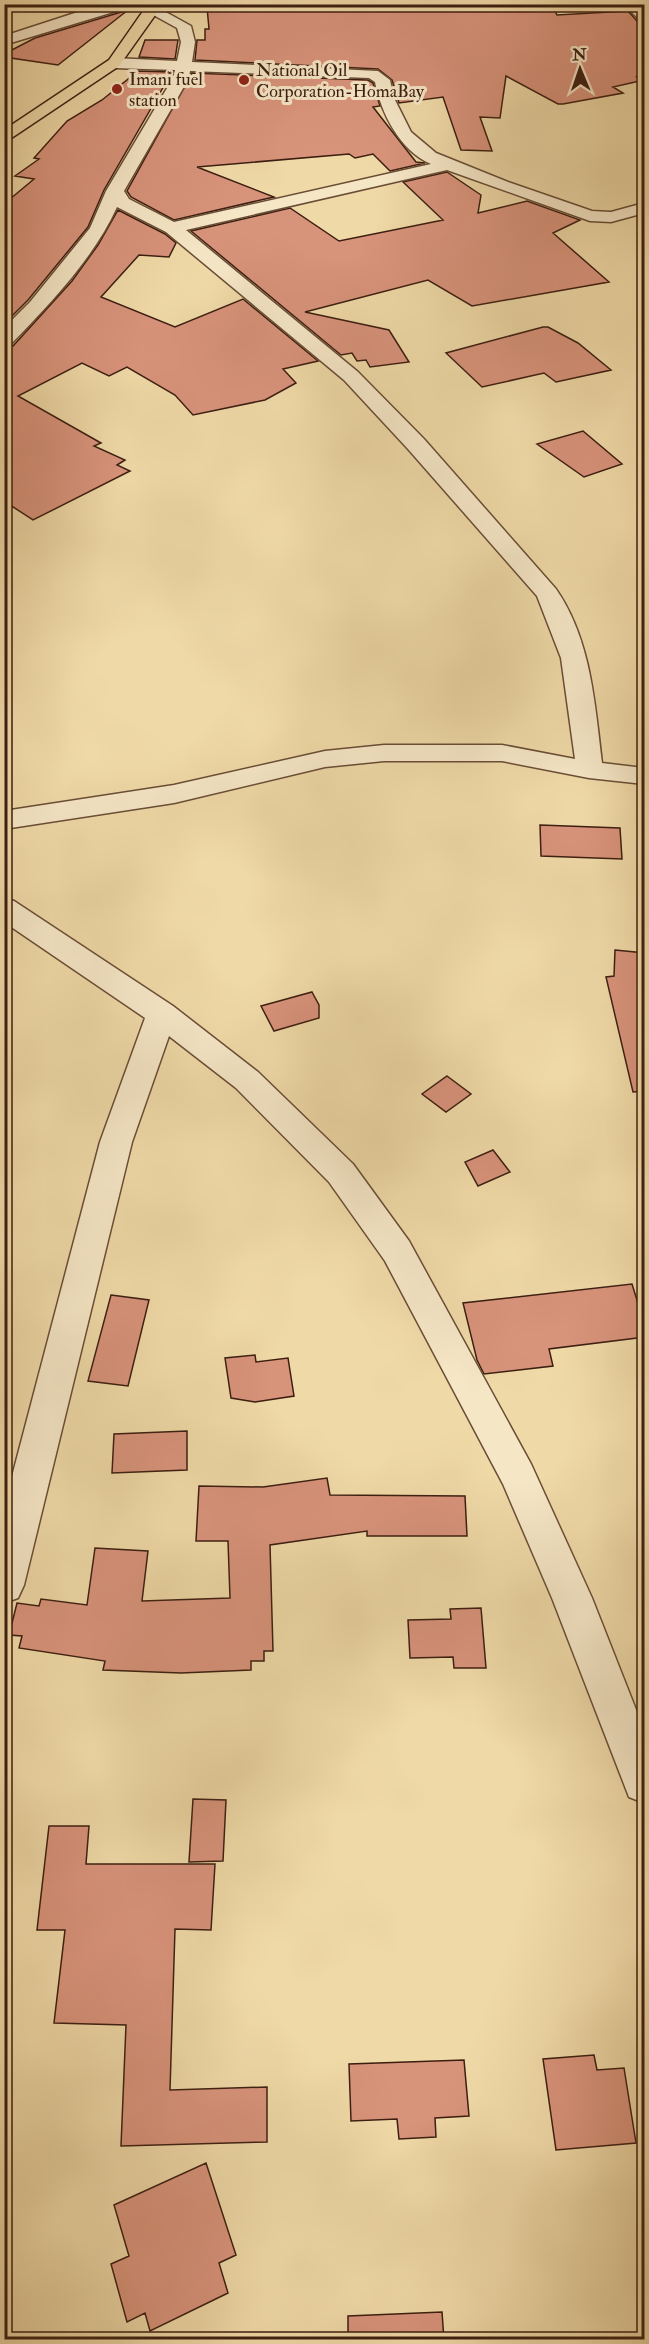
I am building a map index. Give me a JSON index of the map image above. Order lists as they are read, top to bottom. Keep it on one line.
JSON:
{"places":["National Oil Corporation-HomaBay","Imani fuel station"],"north":"top"}
